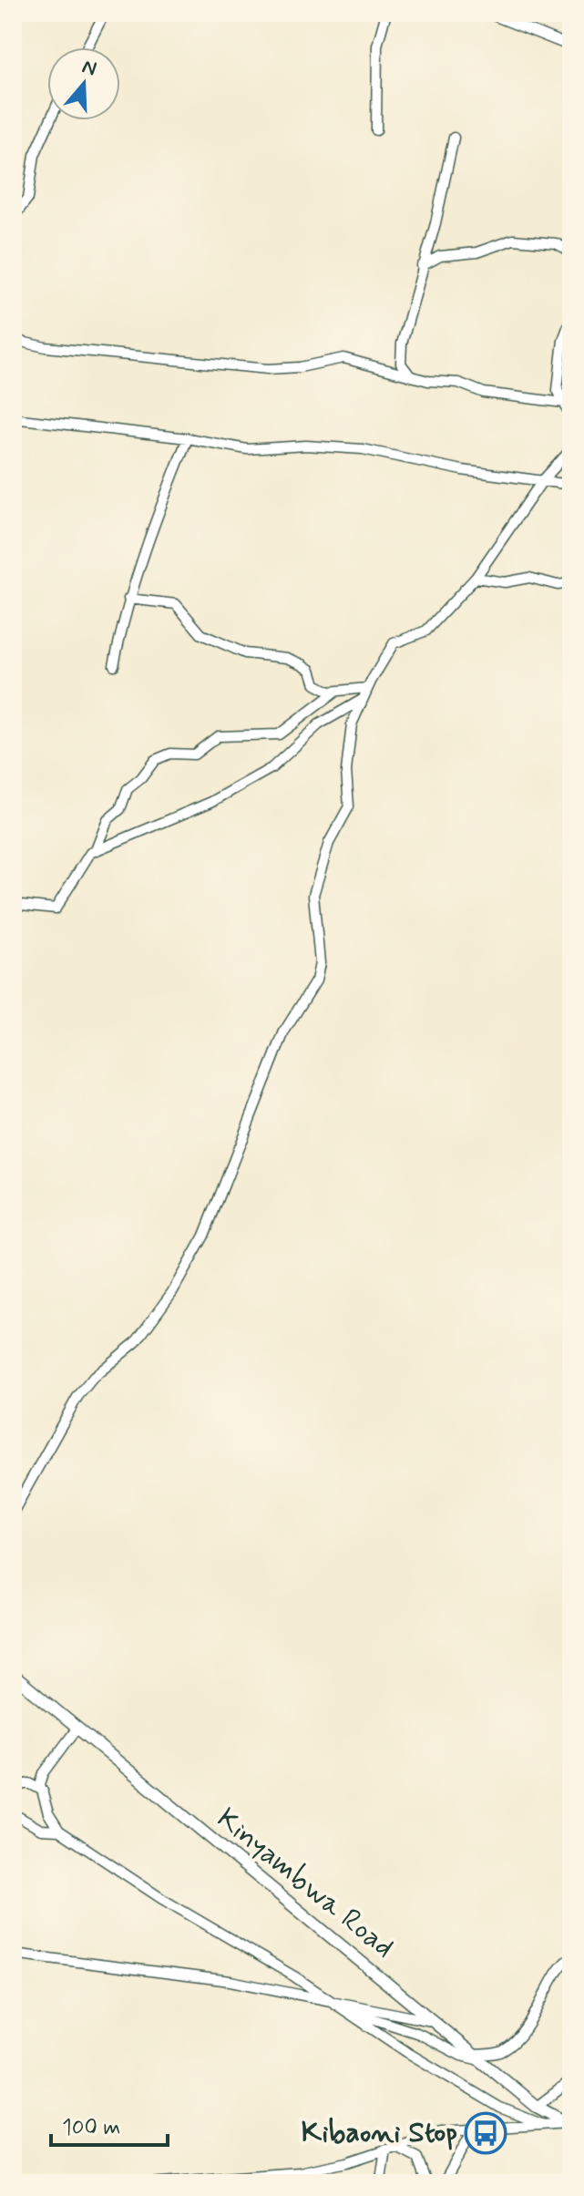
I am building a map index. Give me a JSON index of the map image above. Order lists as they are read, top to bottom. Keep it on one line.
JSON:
{"streets":{"street":["Kinyambwa Road"]},"places":{"bus stop":["Kibaoni Stop"]},"scale_bar":"100 m","north":"top"}
